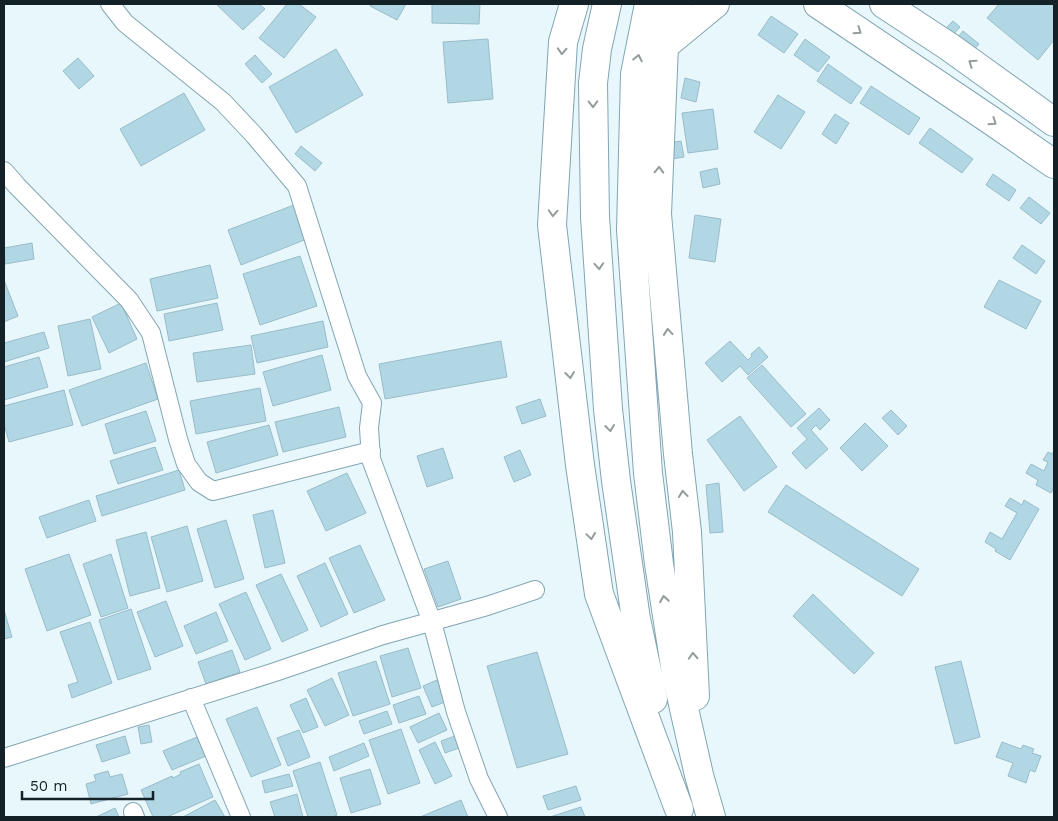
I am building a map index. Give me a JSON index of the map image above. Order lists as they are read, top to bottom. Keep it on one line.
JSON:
{"scale_bar":"50 m"}
